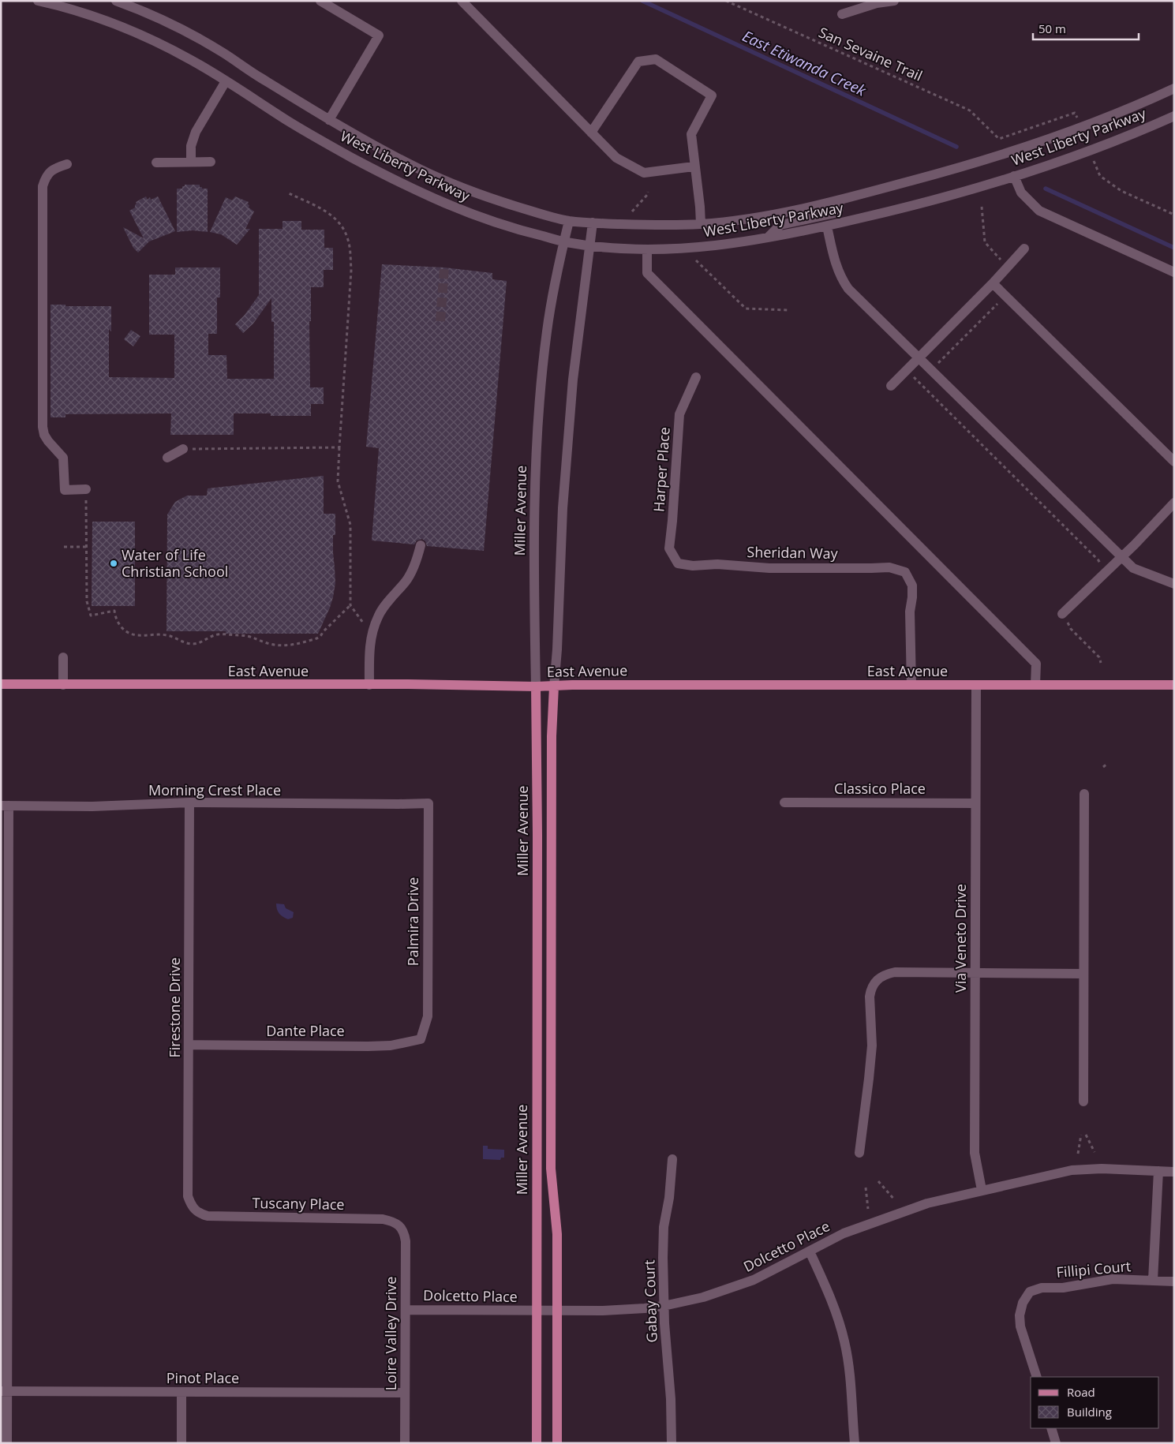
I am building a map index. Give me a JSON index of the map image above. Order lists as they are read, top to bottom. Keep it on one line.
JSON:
{"streets":{"main road":["Miller Avenue","East Avenue"],"street":["West Liberty Parkway","Harper Place","Sheridan Way","Classico Place","Morning Crest Place","Palmira Drive","Via Veneto Drive","Firestone Drive","Dante Place","Tuscany Place","Dolcetto Place","Fillipi Court","Gabay Court","Loire Valley Drive","Pinot Place"],"path":["San Sevaine Trail"]},"crossings":[["West Liberty Parkway","Miller Avenue"],["Harper Place","Sheridan Way"],["Miller Avenue","East Avenue"],["Miller Avenue","Dolcetto Place"],["Sheridan Way","East Avenue"],["East Avenue","Via Veneto Drive"],["Classico Place","Via Veneto Drive"],["Morning Crest Place","Palmira Drive"],["Morning Crest Place","Firestone Drive"],["Palmira Drive","Dante Place"],["Via Veneto Drive","Dolcetto Place"],["Firestone Drive","Dante Place"],["Firestone Drive","Tuscany Place"],["Tuscany Place","Loire Valley Drive"],["Dolcetto Place","Gabay Court"],["Dolcetto Place","Loire Valley Drive"],["Loire Valley Drive","Pinot Place"]],"water":["East Etiwanda Creek"],"places":["Water of Life Christian School"],"legend":["Road","Building"],"scale_bar":"50 m"}
